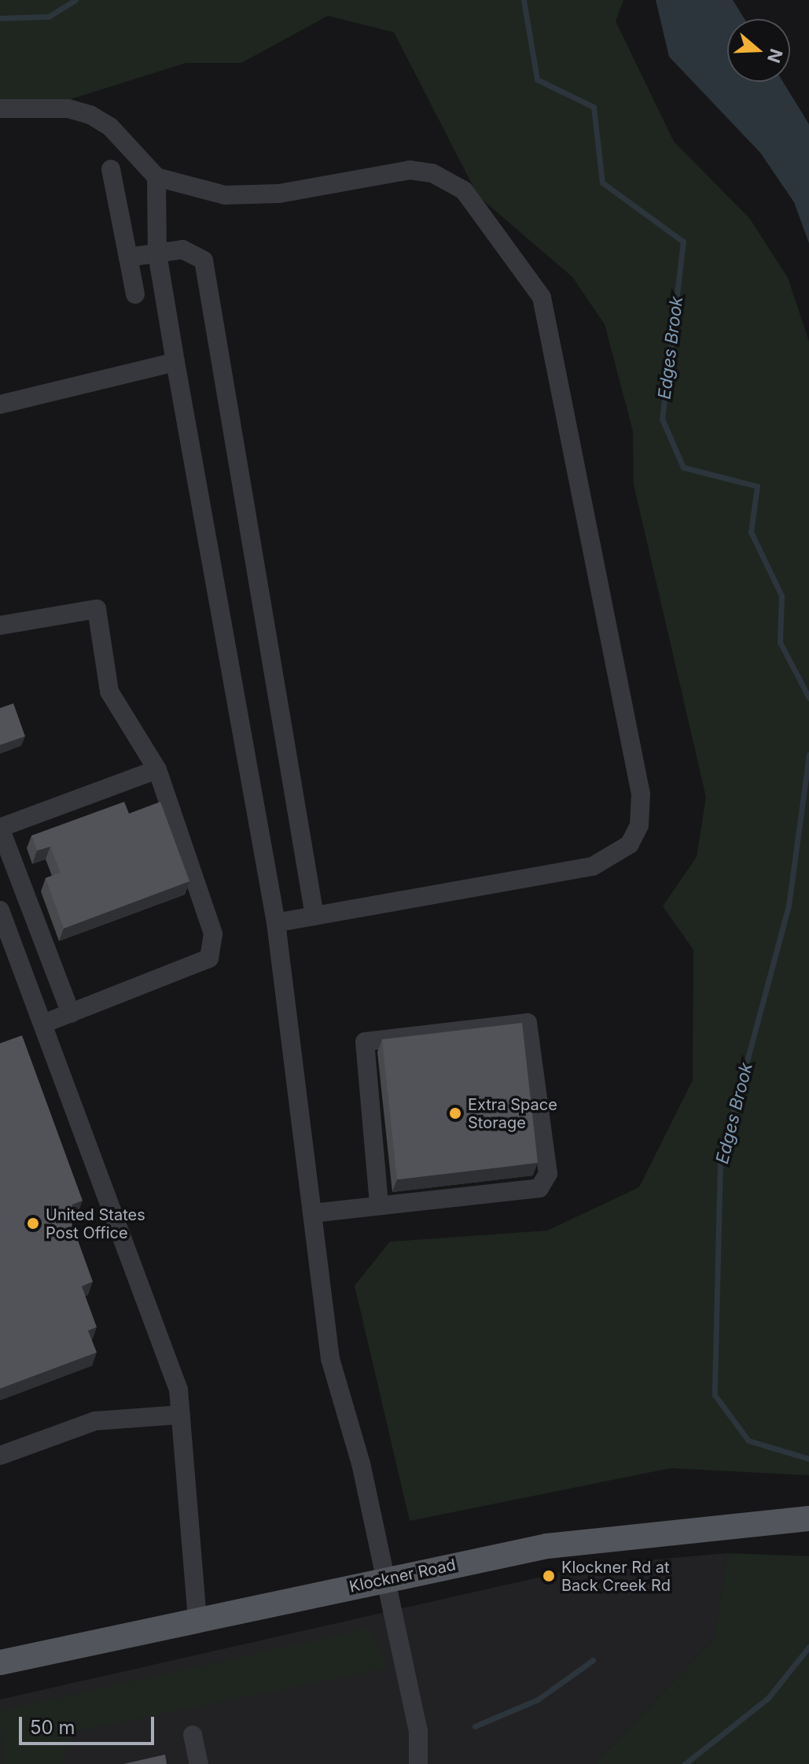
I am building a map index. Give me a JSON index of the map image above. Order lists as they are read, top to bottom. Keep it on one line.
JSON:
{"streets":{"main road":["Klockner Road"]},"water":["Edges Brook"],"places":["Extra Space Storage","United States Post Office","Klockner Rd at Back Creek Rd"],"scale_bar":"50 m","north":"right"}
